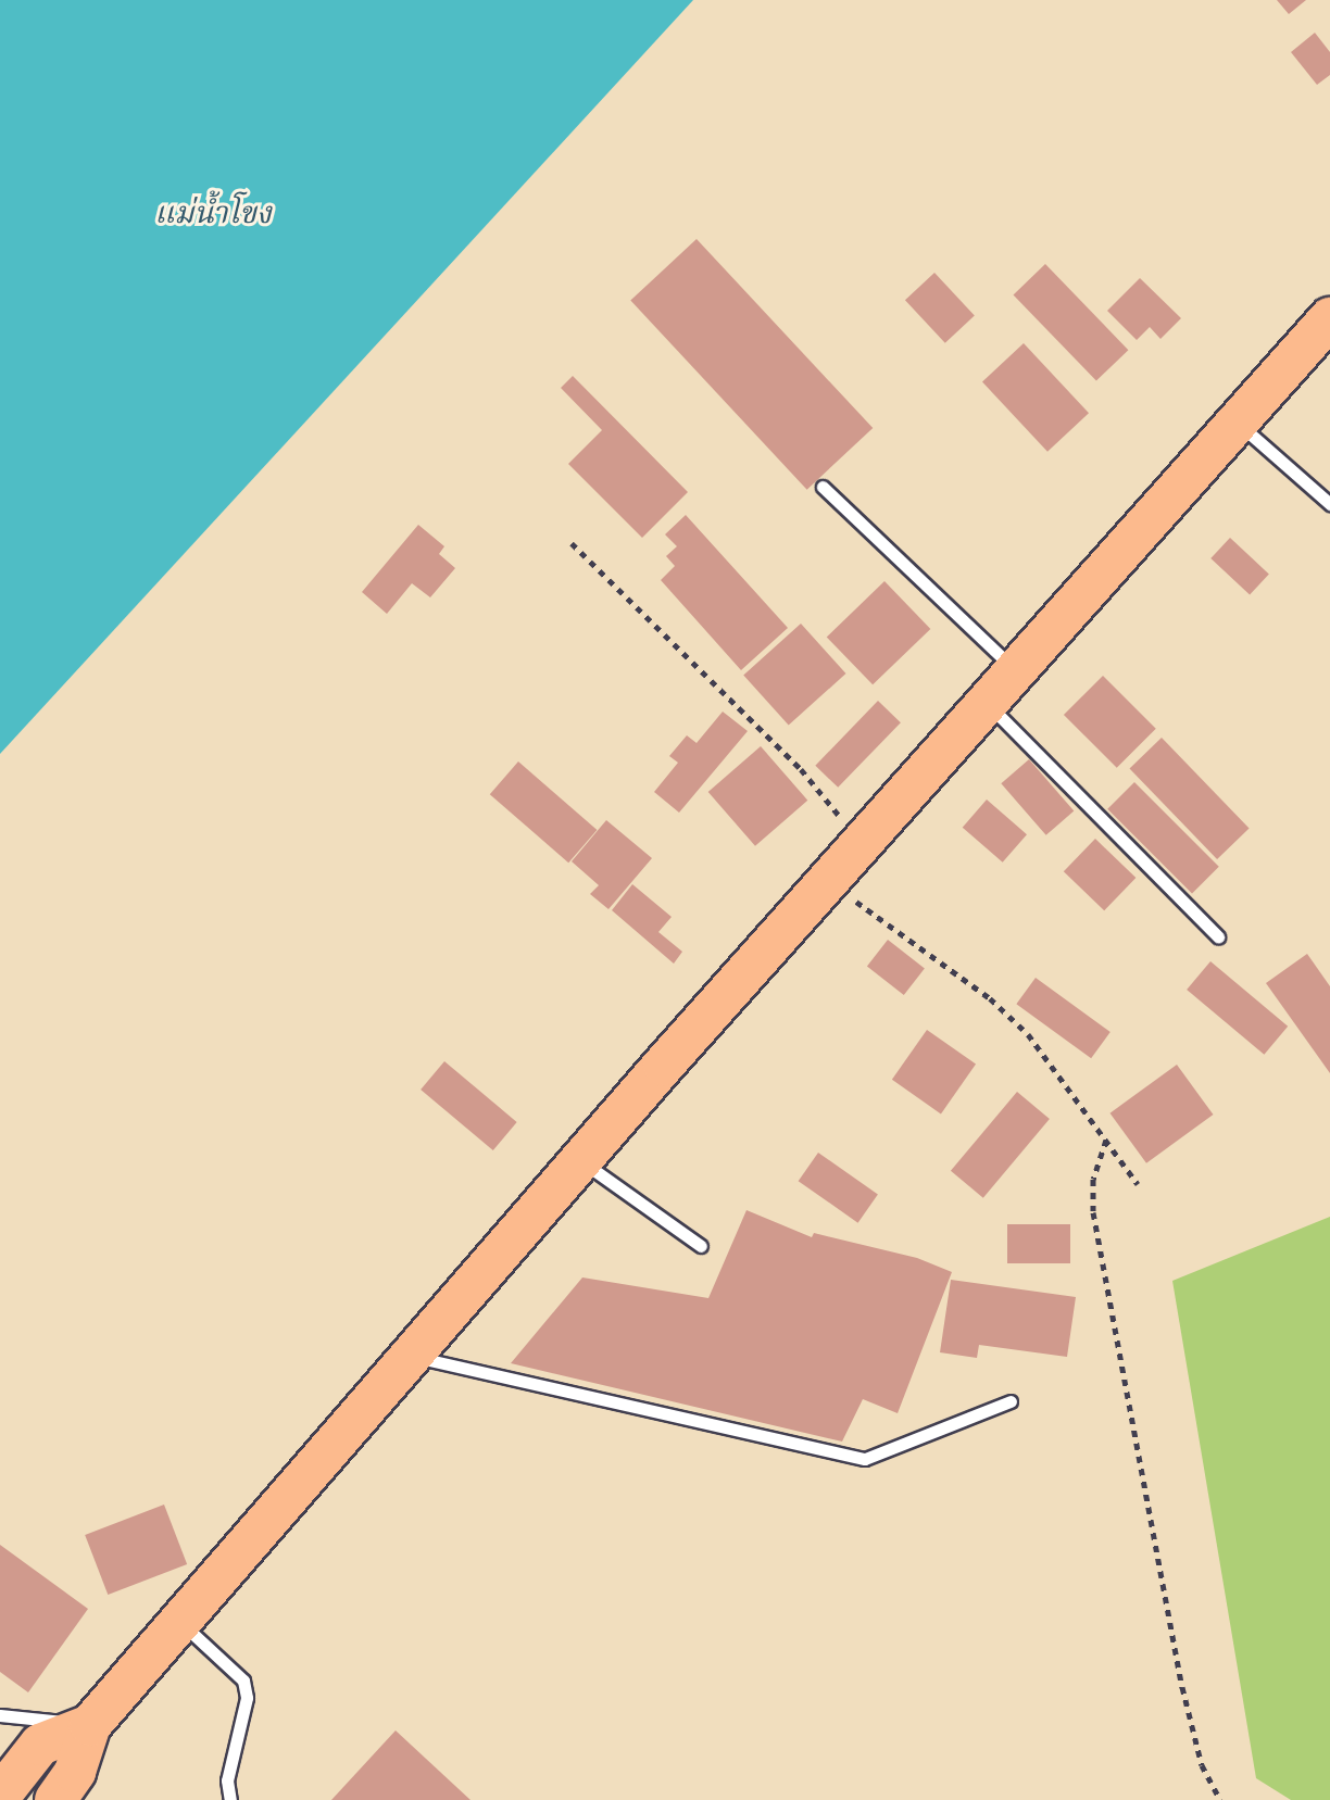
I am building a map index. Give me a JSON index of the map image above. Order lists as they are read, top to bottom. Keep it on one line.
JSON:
{"water":["แม่น้ำโขง"]}
